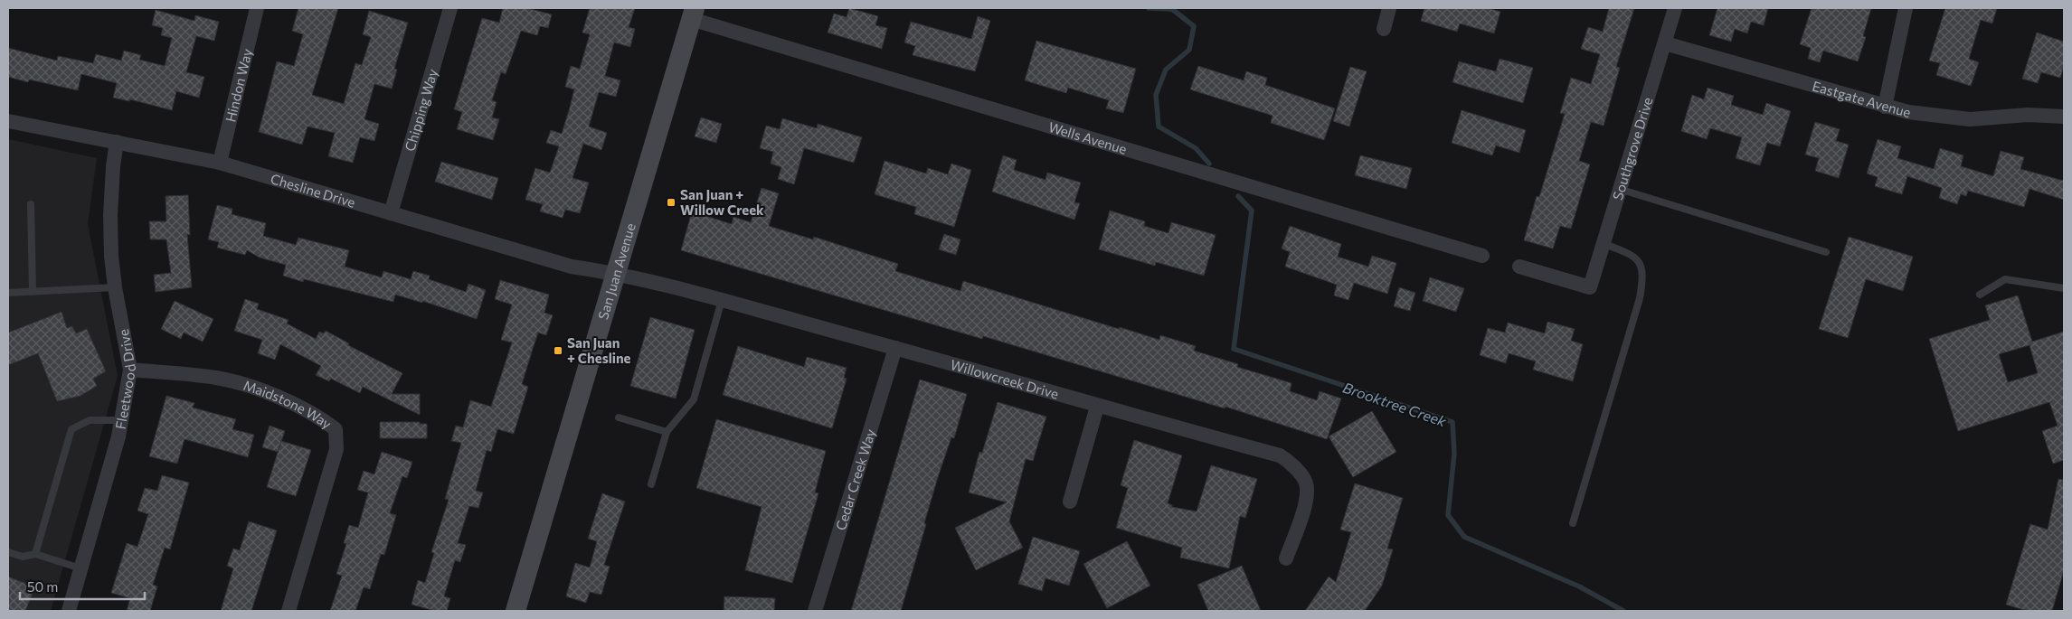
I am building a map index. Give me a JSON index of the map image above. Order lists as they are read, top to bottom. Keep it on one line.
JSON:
{"streets":{"main road":["San Juan Avenue"],"street":["Hindon Way","Eastgate Avenue","Chipping Way","Wells Avenue","Southgrove Drive","Chesline Drive","Fleetwood Drive","Willowcreek Drive","Maidstone Way","Cedar Creek Way"]},"crossings":[["Hindon Way","Chesline Drive"],["Eastgate Avenue","Southgrove Drive"],["Chipping Way","Chesline Drive"],["Wells Avenue","San Juan Avenue"],["Chesline Drive","San Juan Avenue"],["Chesline Drive","Fleetwood Drive"],["Chesline Drive","Willowcreek Drive"],["San Juan Avenue","Willowcreek Drive"],["Fleetwood Drive","Maidstone Way"],["Willowcreek Drive","Cedar Creek Way"]],"water":["Brooktree Creek"],"places":{"transit":["San Juan + Willow Creek","San Juan + Chesline"]},"scale_bar":"50 m"}
